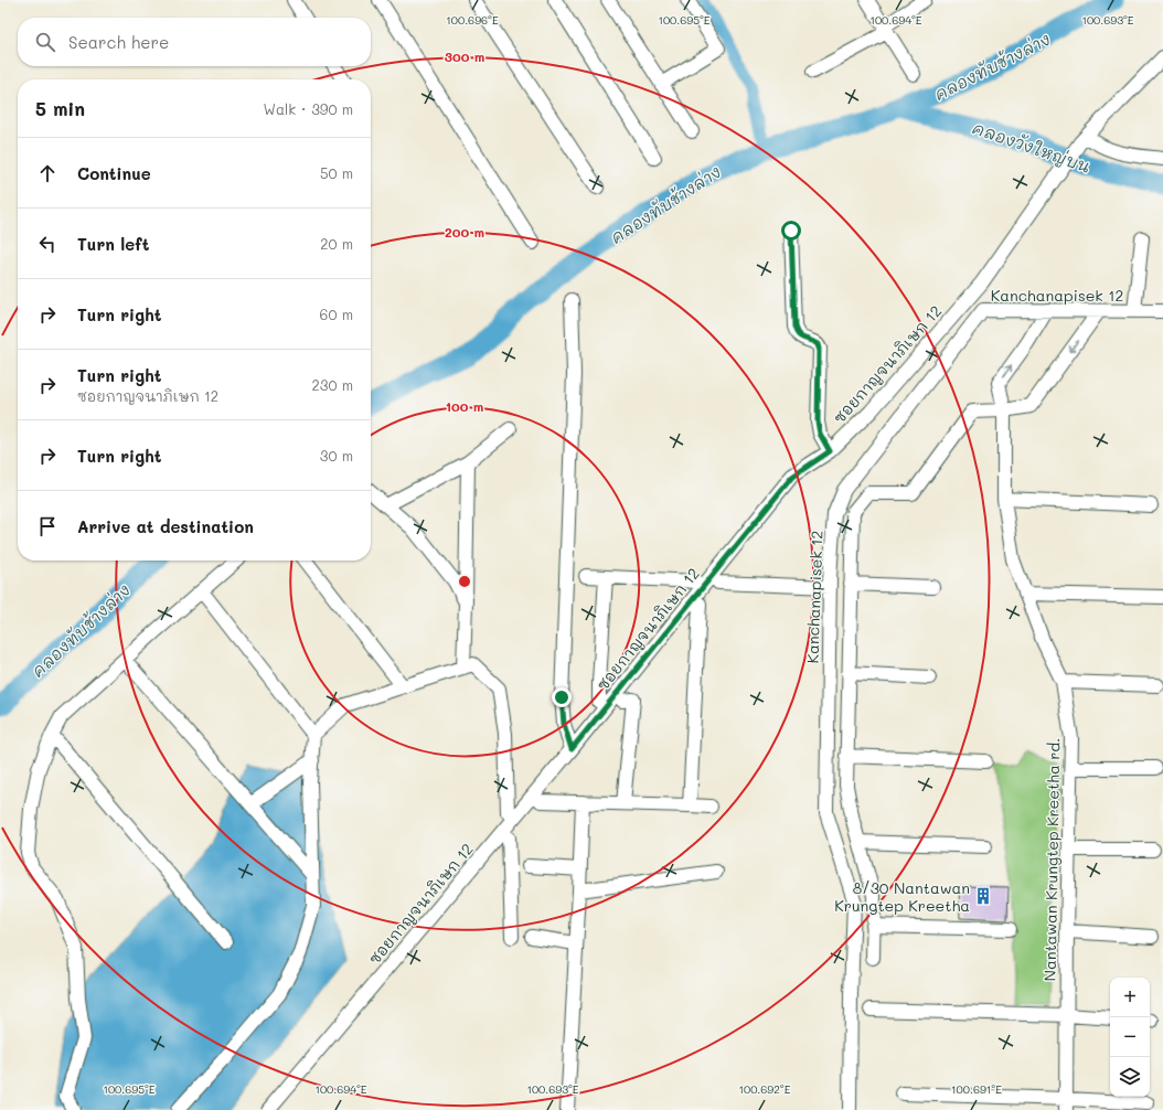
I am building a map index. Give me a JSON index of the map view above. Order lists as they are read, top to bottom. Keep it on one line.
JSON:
{"streets":{"street":["Kanchanapisek 12","ซอยกาญจนาภิเษก 12","Nantawan Krungtep Kreetha rd."]},"crossings":[["Kanchanapisek 12","Nantawan Krungtep Kreetha rd."]],"water":["คลองทับช้างล่าง","คลองวังใหญ่บน"],"places":{"building":["8/30 Nantawan Krungtep Kreetha"]},"page":{"search":"Search here","heading":["5 min","Walk · 390 m"],"list":[["Continue","50 m"],["Turn left","20 m"],["Turn right","60 m"],["Turn right","ซอยกาญจนาภิเษก 12","230 m"],["Turn right","30 m"],"Arrive at destination"],"map_buttons":["+","−"]},"coordinates":["100.696°E","100.695°E","100.694°E","100.693°E","100.692°E","100.691°E"],"rings":["300 m","200 m","100 m"]}
